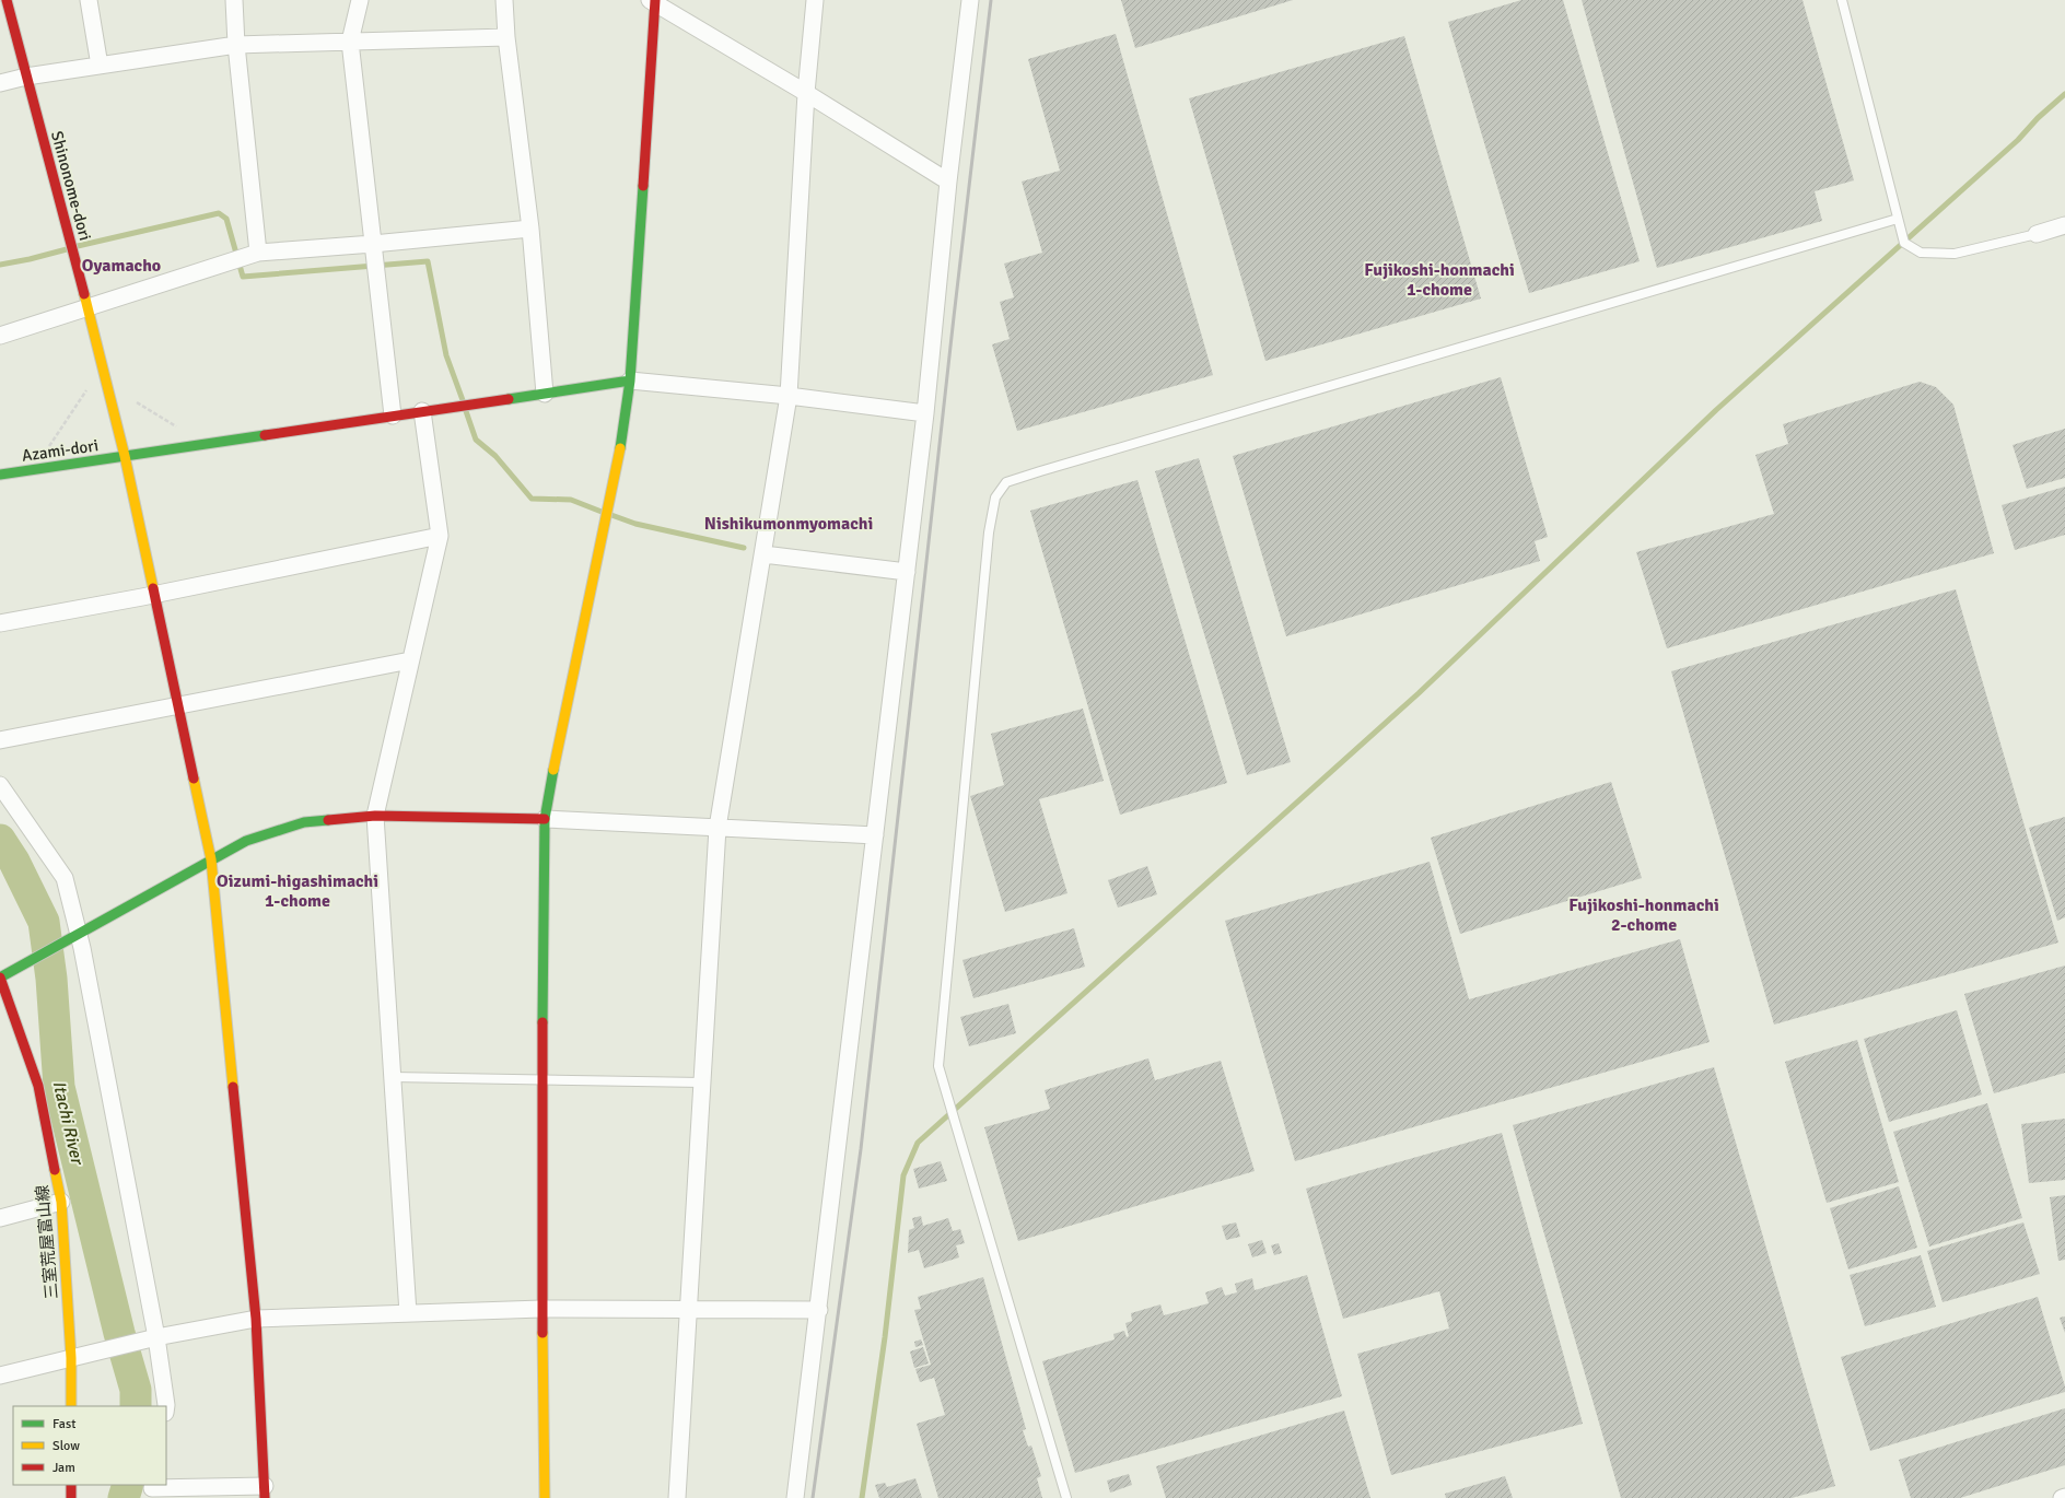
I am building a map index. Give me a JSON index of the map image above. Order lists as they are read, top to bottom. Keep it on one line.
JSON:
{"streets":{"street":["Shinonome-dori","Azami-dori","三室荒屋富山線"]},"crossings":[["Shinonome-dori","Azami-dori"]],"districts":["Oyamacho","Fujikoshi-honmachi 1-chome","Nishikumonmyomachi","Oizumi-higashimachi 1-chome","Fujikoshi-honmachi 2-chome"],"water":["Itachi River"],"legend":["Fast","Slow","Jam"]}
